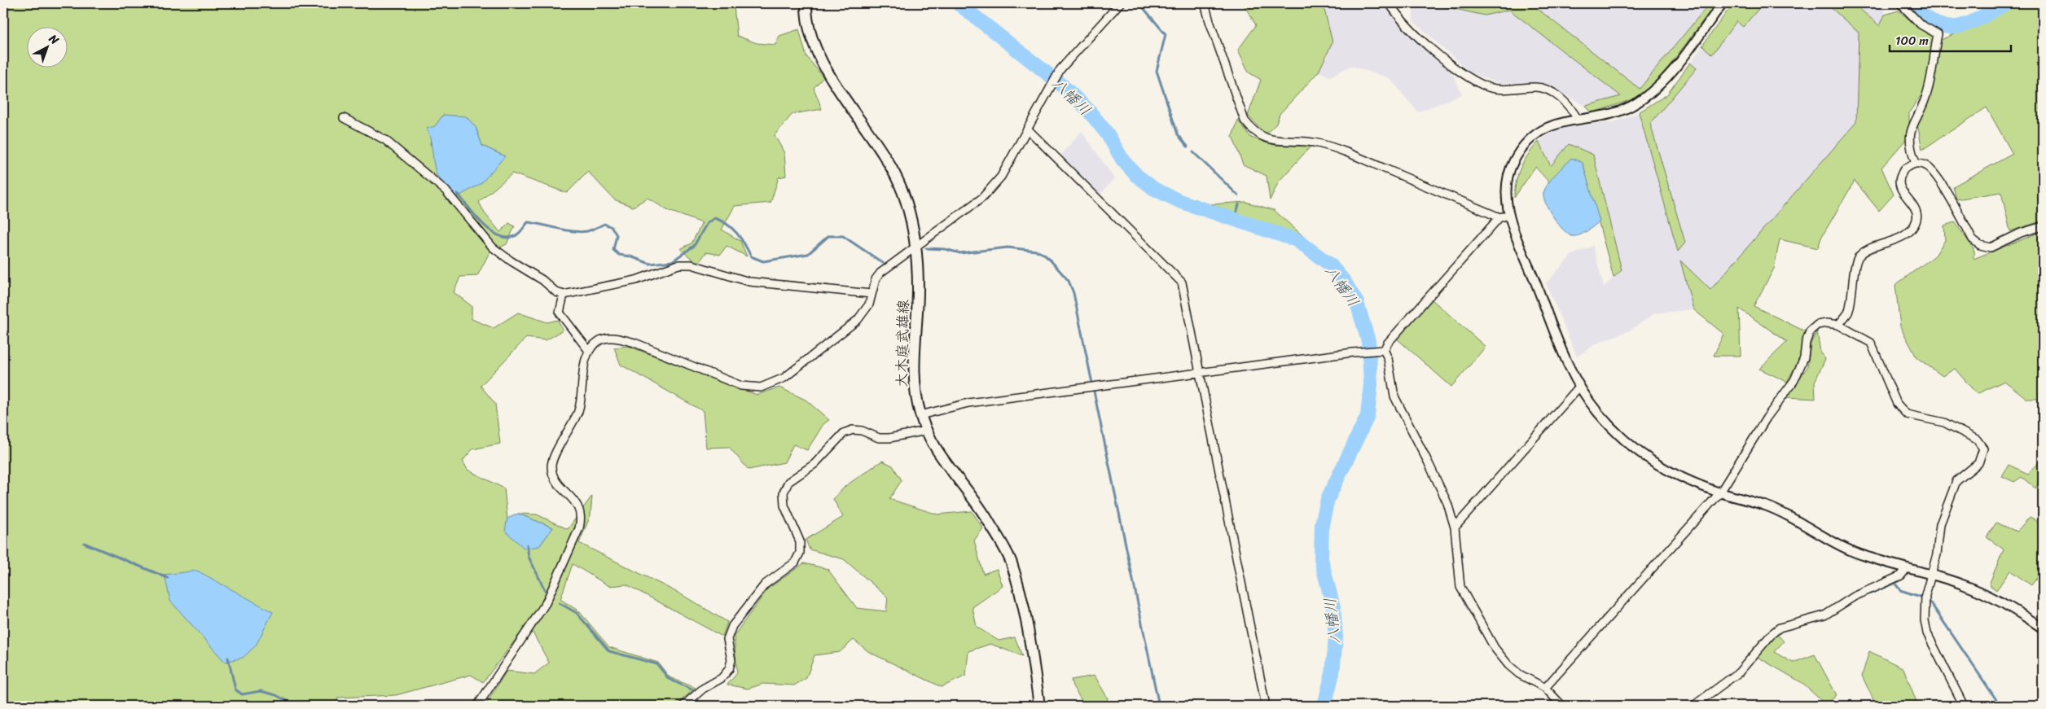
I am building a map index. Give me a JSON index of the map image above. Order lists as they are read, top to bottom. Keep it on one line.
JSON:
{"streets":{"main road":["大木庭武雄線"]},"water":["八幡川"],"scale_bar":"100 m","north":"top right"}
